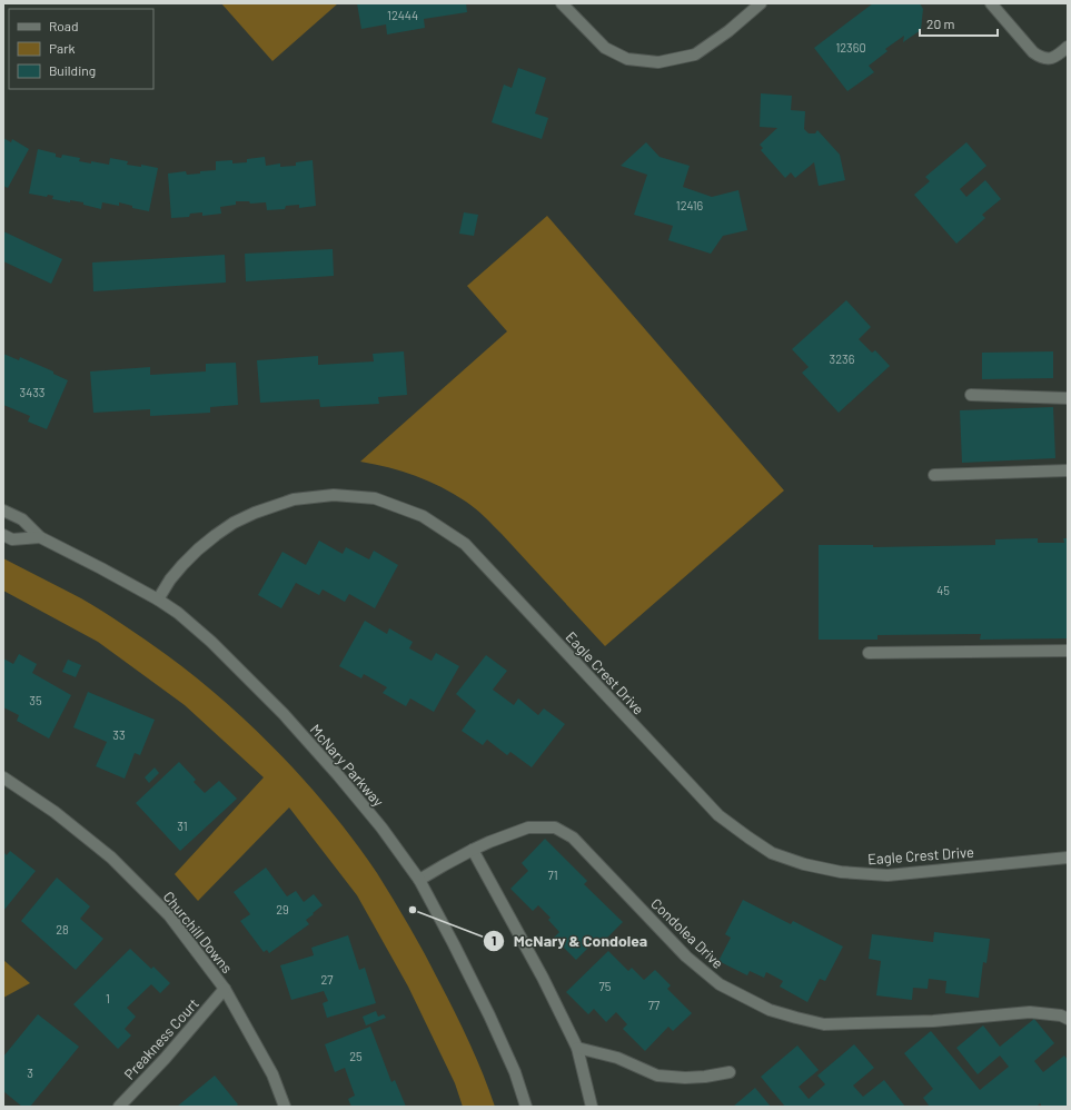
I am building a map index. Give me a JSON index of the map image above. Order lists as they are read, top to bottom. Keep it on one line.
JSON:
{"streets":{"street":["Eagle Crest Drive","McNary Parkway","Churchill Downs","Condolea Drive","Preakness Court"]},"crossings":[["Eagle Crest Drive","McNary Parkway"],["McNary Parkway","Condolea Drive"],["Churchill Downs","Preakness Court"]],"places":["McNary & Condolea"],"house_numbers":["12444","12360","12416","3236","3433","45","35","33","31","71","29","28","27","75","1","77","25","3"],"legend":["Road","Park","Building"],"scale_bar":"20 m"}
